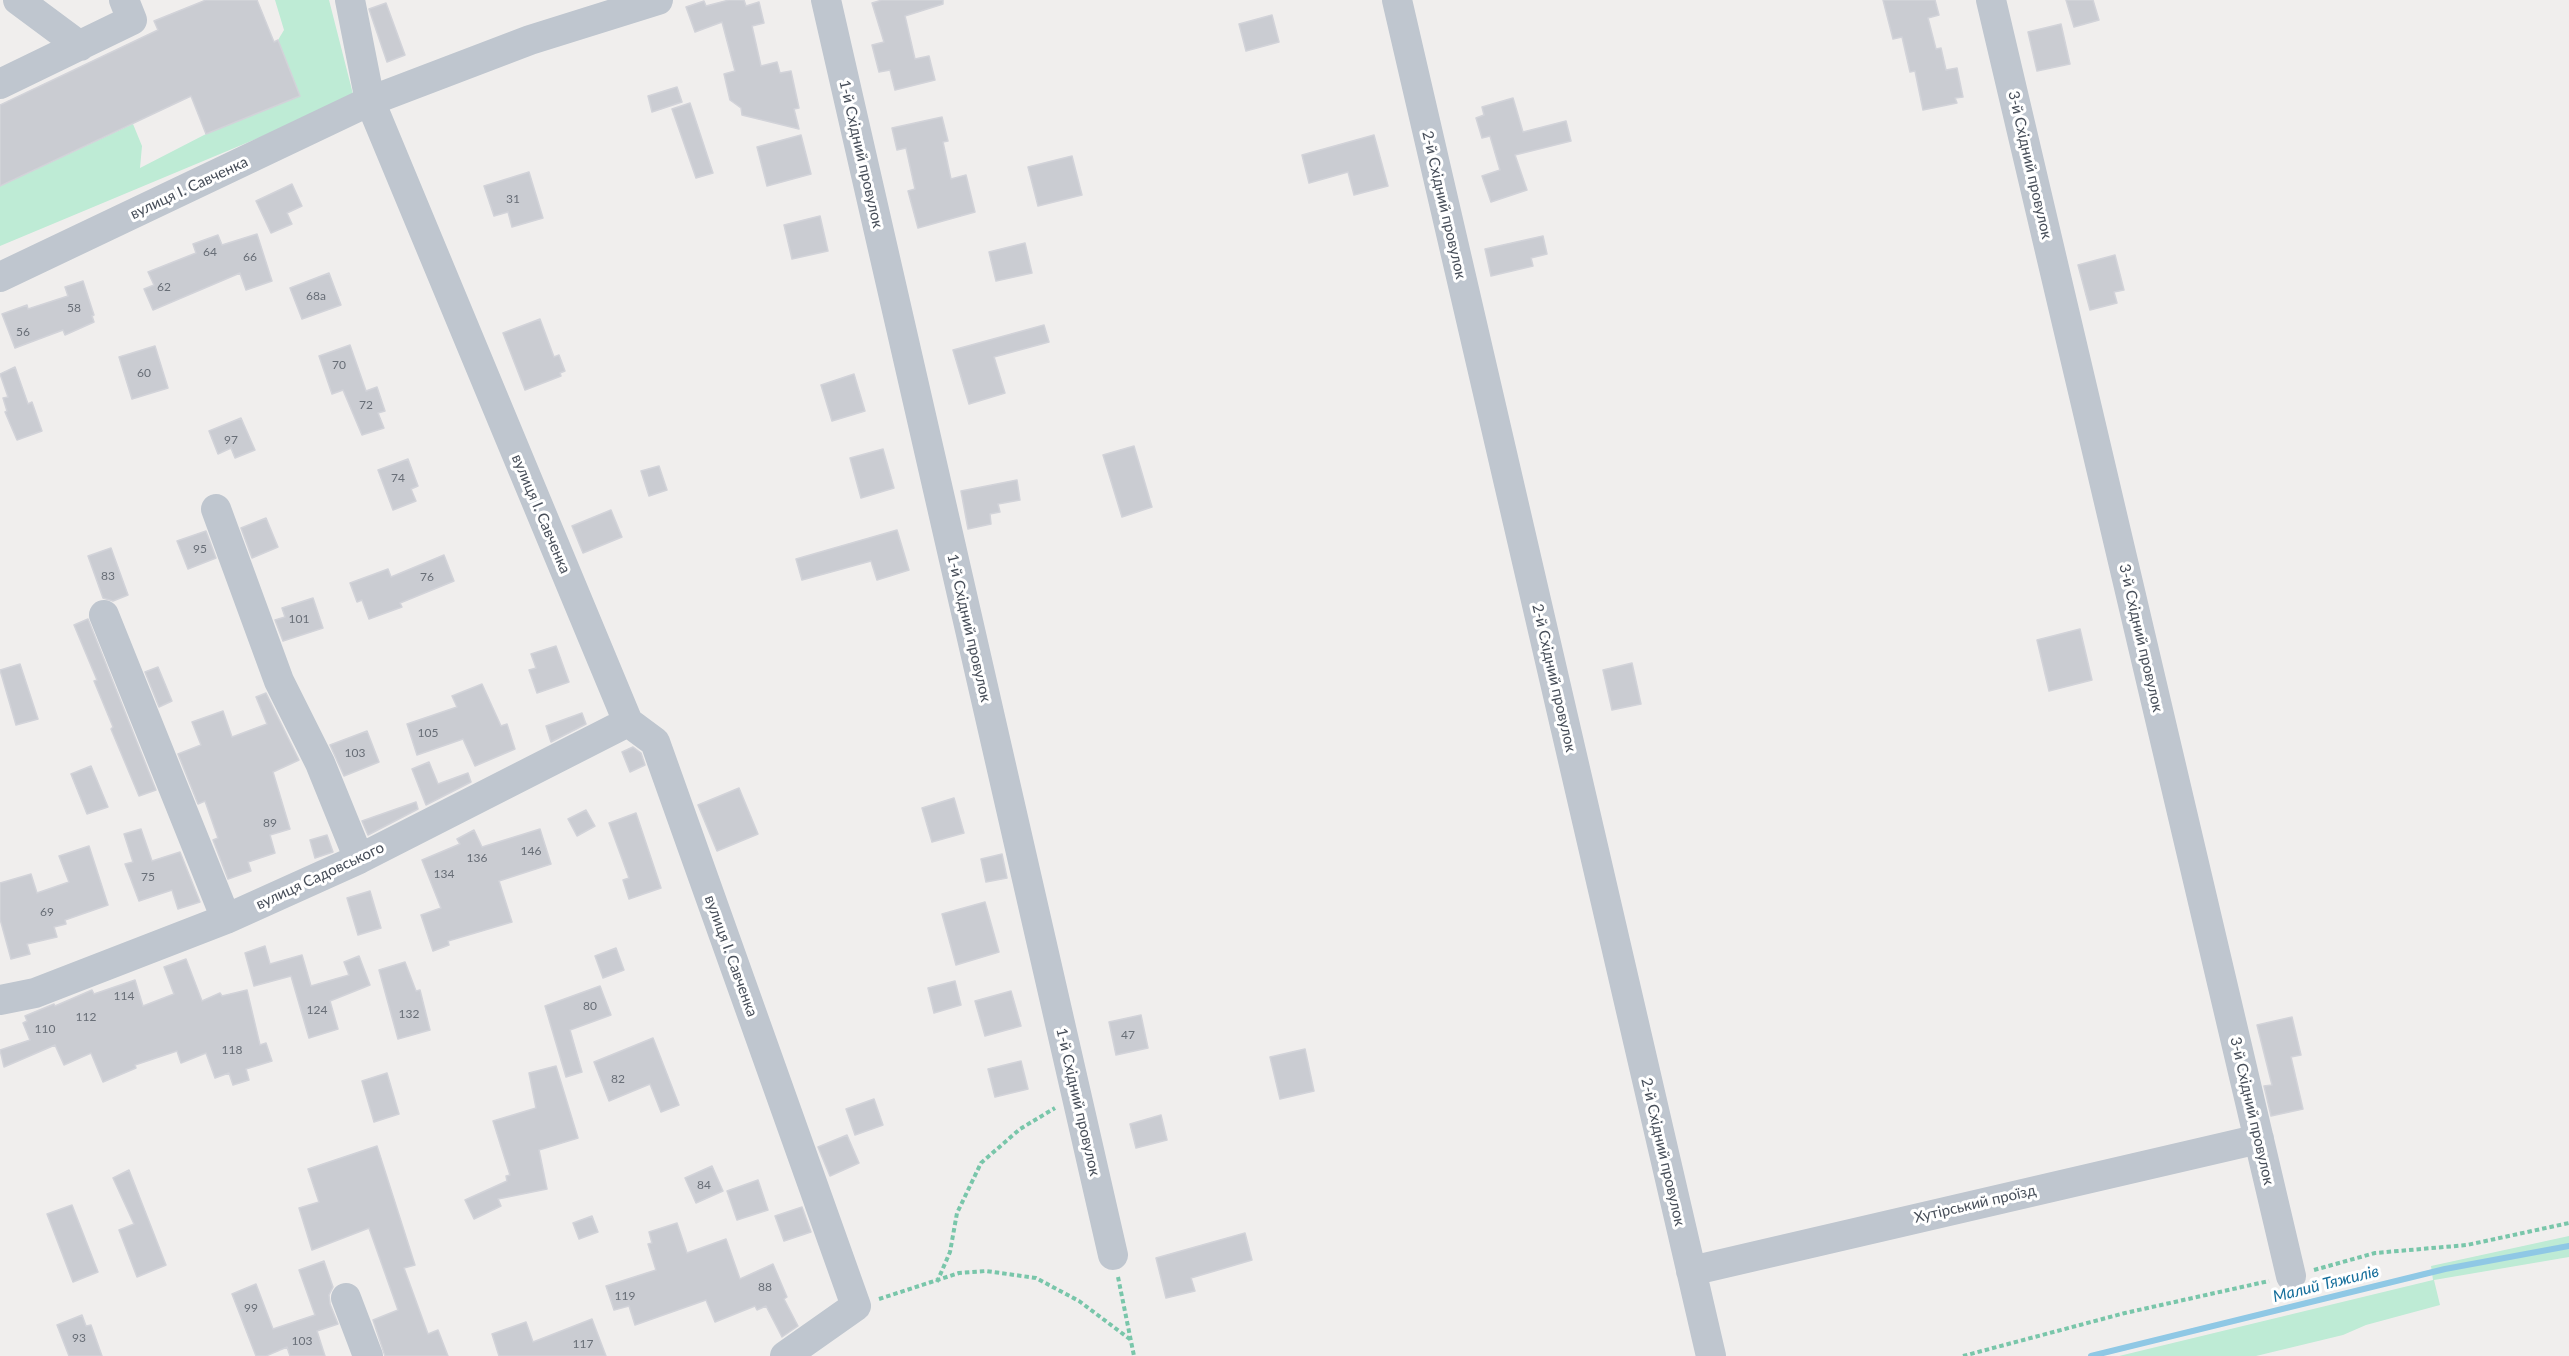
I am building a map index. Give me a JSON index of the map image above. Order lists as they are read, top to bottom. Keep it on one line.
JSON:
{"streets":{"street":["1-й Східний провулок","3-й Східний провулок","вулиця І. Савченка","2-й Східний провулок","вулиця Садовського","Хутірський проїзд"]},"crossings":[["3-й Східний провулок","Хутірський проїзд"],["вулиця І. Савченка","вулиця Садовського"],["2-й Східний провулок","Хутірський проїзд"]],"water":["Малий Тяжилів"],"house_numbers":["31","64","66","62","68а","58","56","70","60","72","97","74","95","83","76","101","105","103","89","146","136","134","75","69","114","80","124","132","112","110","47","118","82","84","88","119","99","93","103","117"]}
